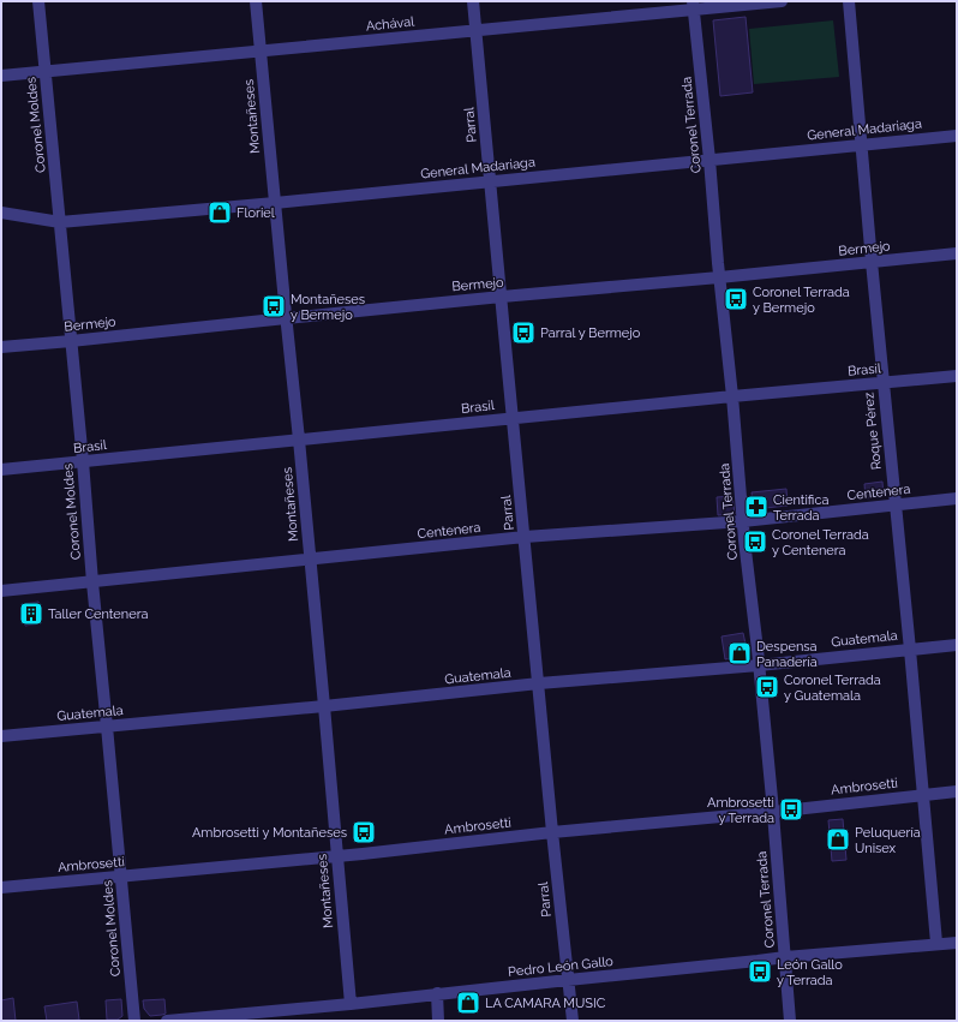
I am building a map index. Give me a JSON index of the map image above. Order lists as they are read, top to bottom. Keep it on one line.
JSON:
{"streets":{"street":["Achával","Montañeses","Coronel Moldes","Parral","Coronel Terrada","General Madariaga","Bermejo","Brasil","Roque Pérez","Centenera","Guatemala","Ambrosetti","Pedro León Gallo"]},"crossings":[["Achával","Montañeses"],["Achával","Coronel Moldes"],["Achával","Parral"],["Achával","Coronel Terrada"],["Montañeses","General Madariaga"],["Montañeses","Bermejo"],["Montañeses","Brasil"],["Montañeses","Centenera"],["Montañeses","Guatemala"],["Montañeses","Ambrosetti"],["Montañeses","Pedro León Gallo"],["Coronel Moldes","General Madariaga"],["Coronel Moldes","Bermejo"],["Coronel Moldes","Brasil"],["Coronel Moldes","Centenera"],["Coronel Moldes","Guatemala"],["Coronel Moldes","Ambrosetti"],["Parral","General Madariaga"],["Parral","Bermejo"],["Parral","Brasil"],["Parral","Centenera"],["Parral","Guatemala"],["Parral","Ambrosetti"],["Parral","Pedro León Gallo"],["Coronel Terrada","General Madariaga"],["Coronel Terrada","Bermejo"],["Coronel Terrada","Brasil"],["Coronel Terrada","Centenera"],["Coronel Terrada","Guatemala"],["Coronel Terrada","Ambrosetti"],["Coronel Terrada","Pedro León Gallo"],["General Madariaga","Roque Pérez"],["Bermejo","Roque Pérez"],["Brasil","Roque Pérez"],["Roque Pérez","Centenera"],["Roque Pérez","Guatemala"],["Roque Pérez","Ambrosetti"],["Roque Pérez","Pedro León Gallo"]],"places":{"shop":["Floriel","Despensa Panadería","Peluquería Unisex","LA CAMARA MUSIC"],"bus stop":["Coronel Terrada y Bermejo","Montañeses y Bermejo","Parral y Bermejo","Coronel Terrada y Centenera","Coronel Terrada y Guatemala","Ambrosetti y Terrada","Ambrosetti y Montañeses","León Gallo y Terrada"],"pharmacy":["Cientifica Terrada"],"building":["Taller Centenera"]}}
